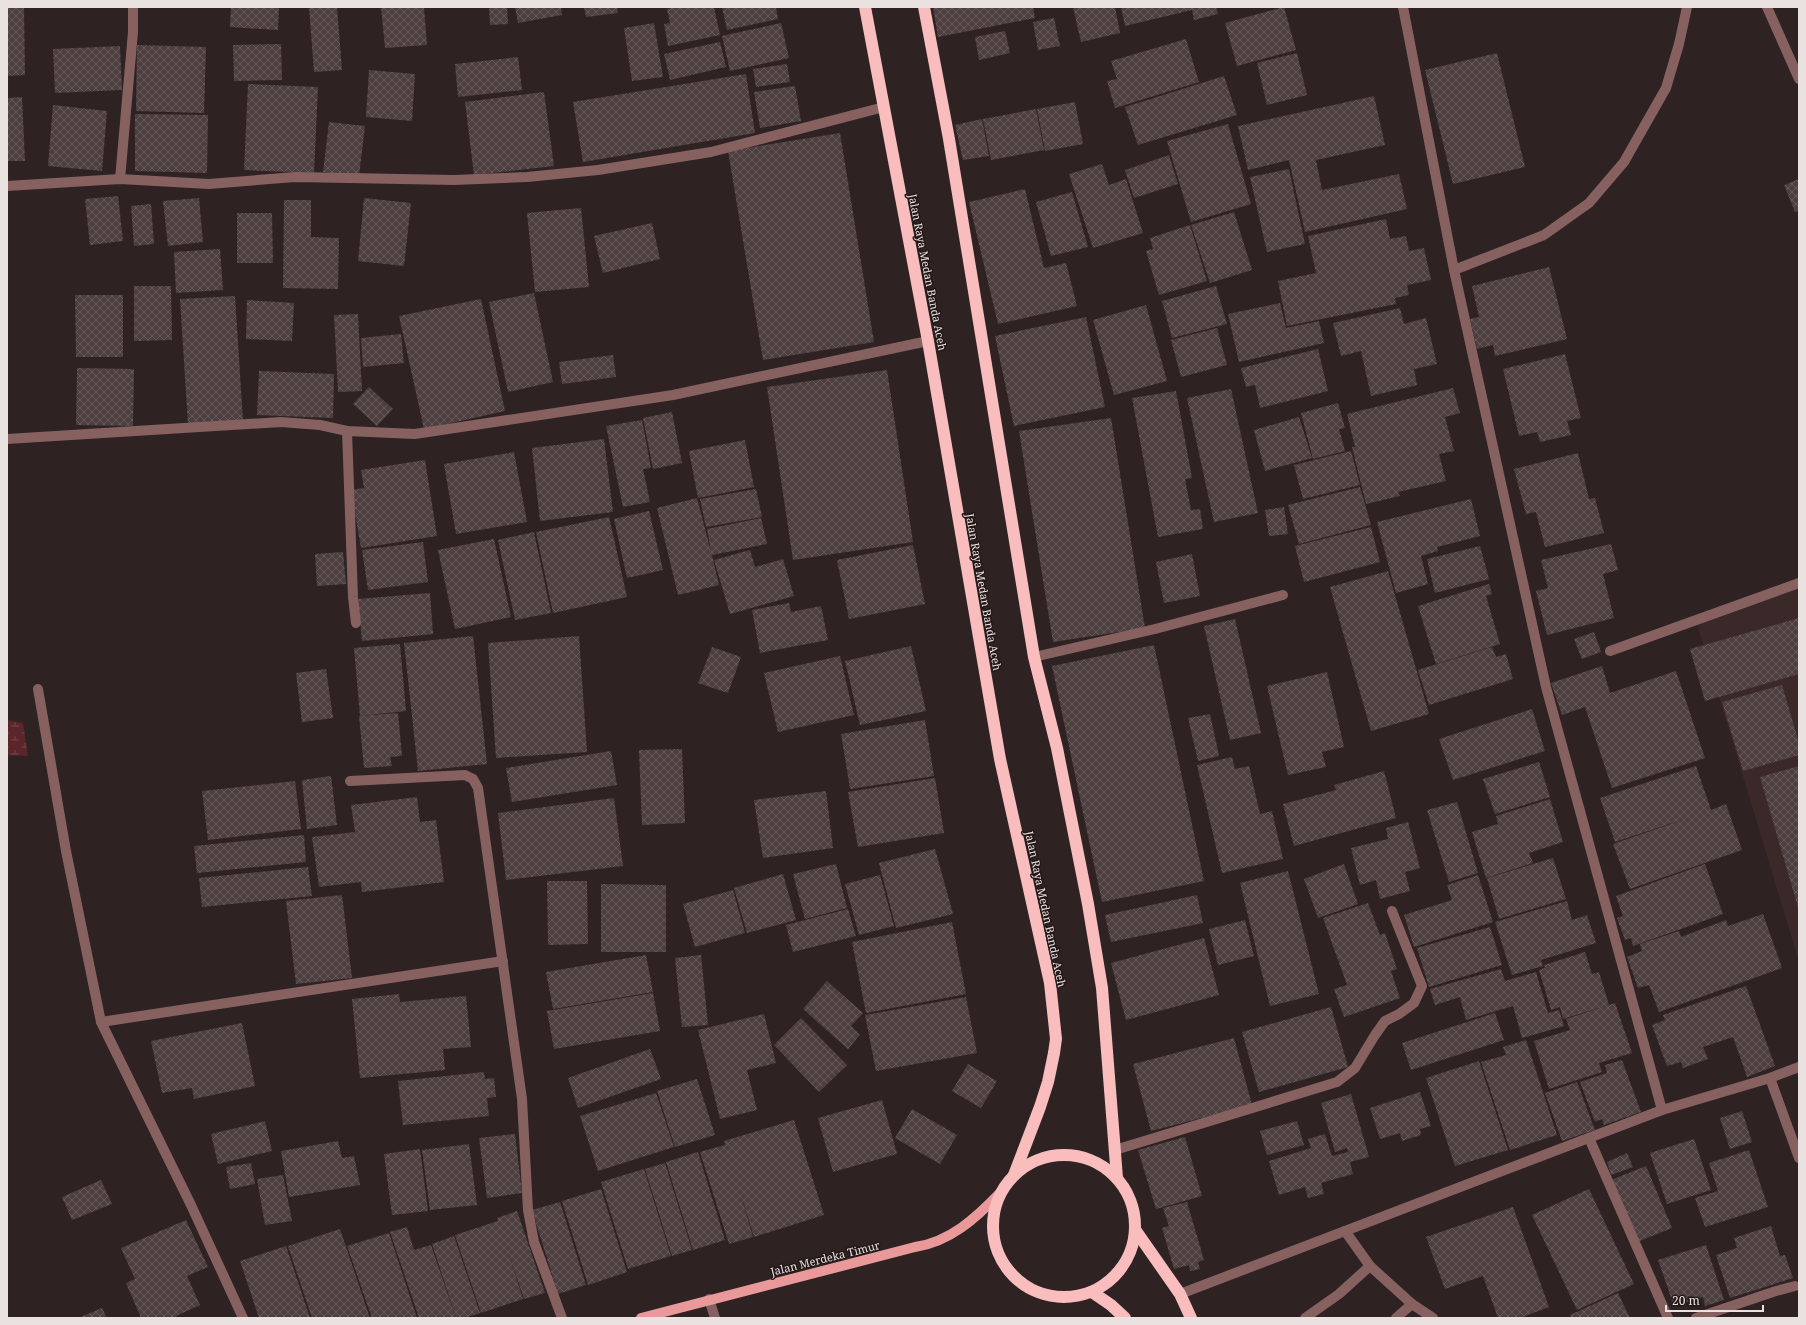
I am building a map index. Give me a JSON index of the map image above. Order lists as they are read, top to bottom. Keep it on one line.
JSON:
{"streets":{"highway":["Jalan Raya Medan Banda Aceh"],"main road":["Jalan Merdeka Timur"]},"crossings":[["Jalan Raya Medan Banda Aceh","Jalan Merdeka Timur"]],"scale_bar":"20 m"}
